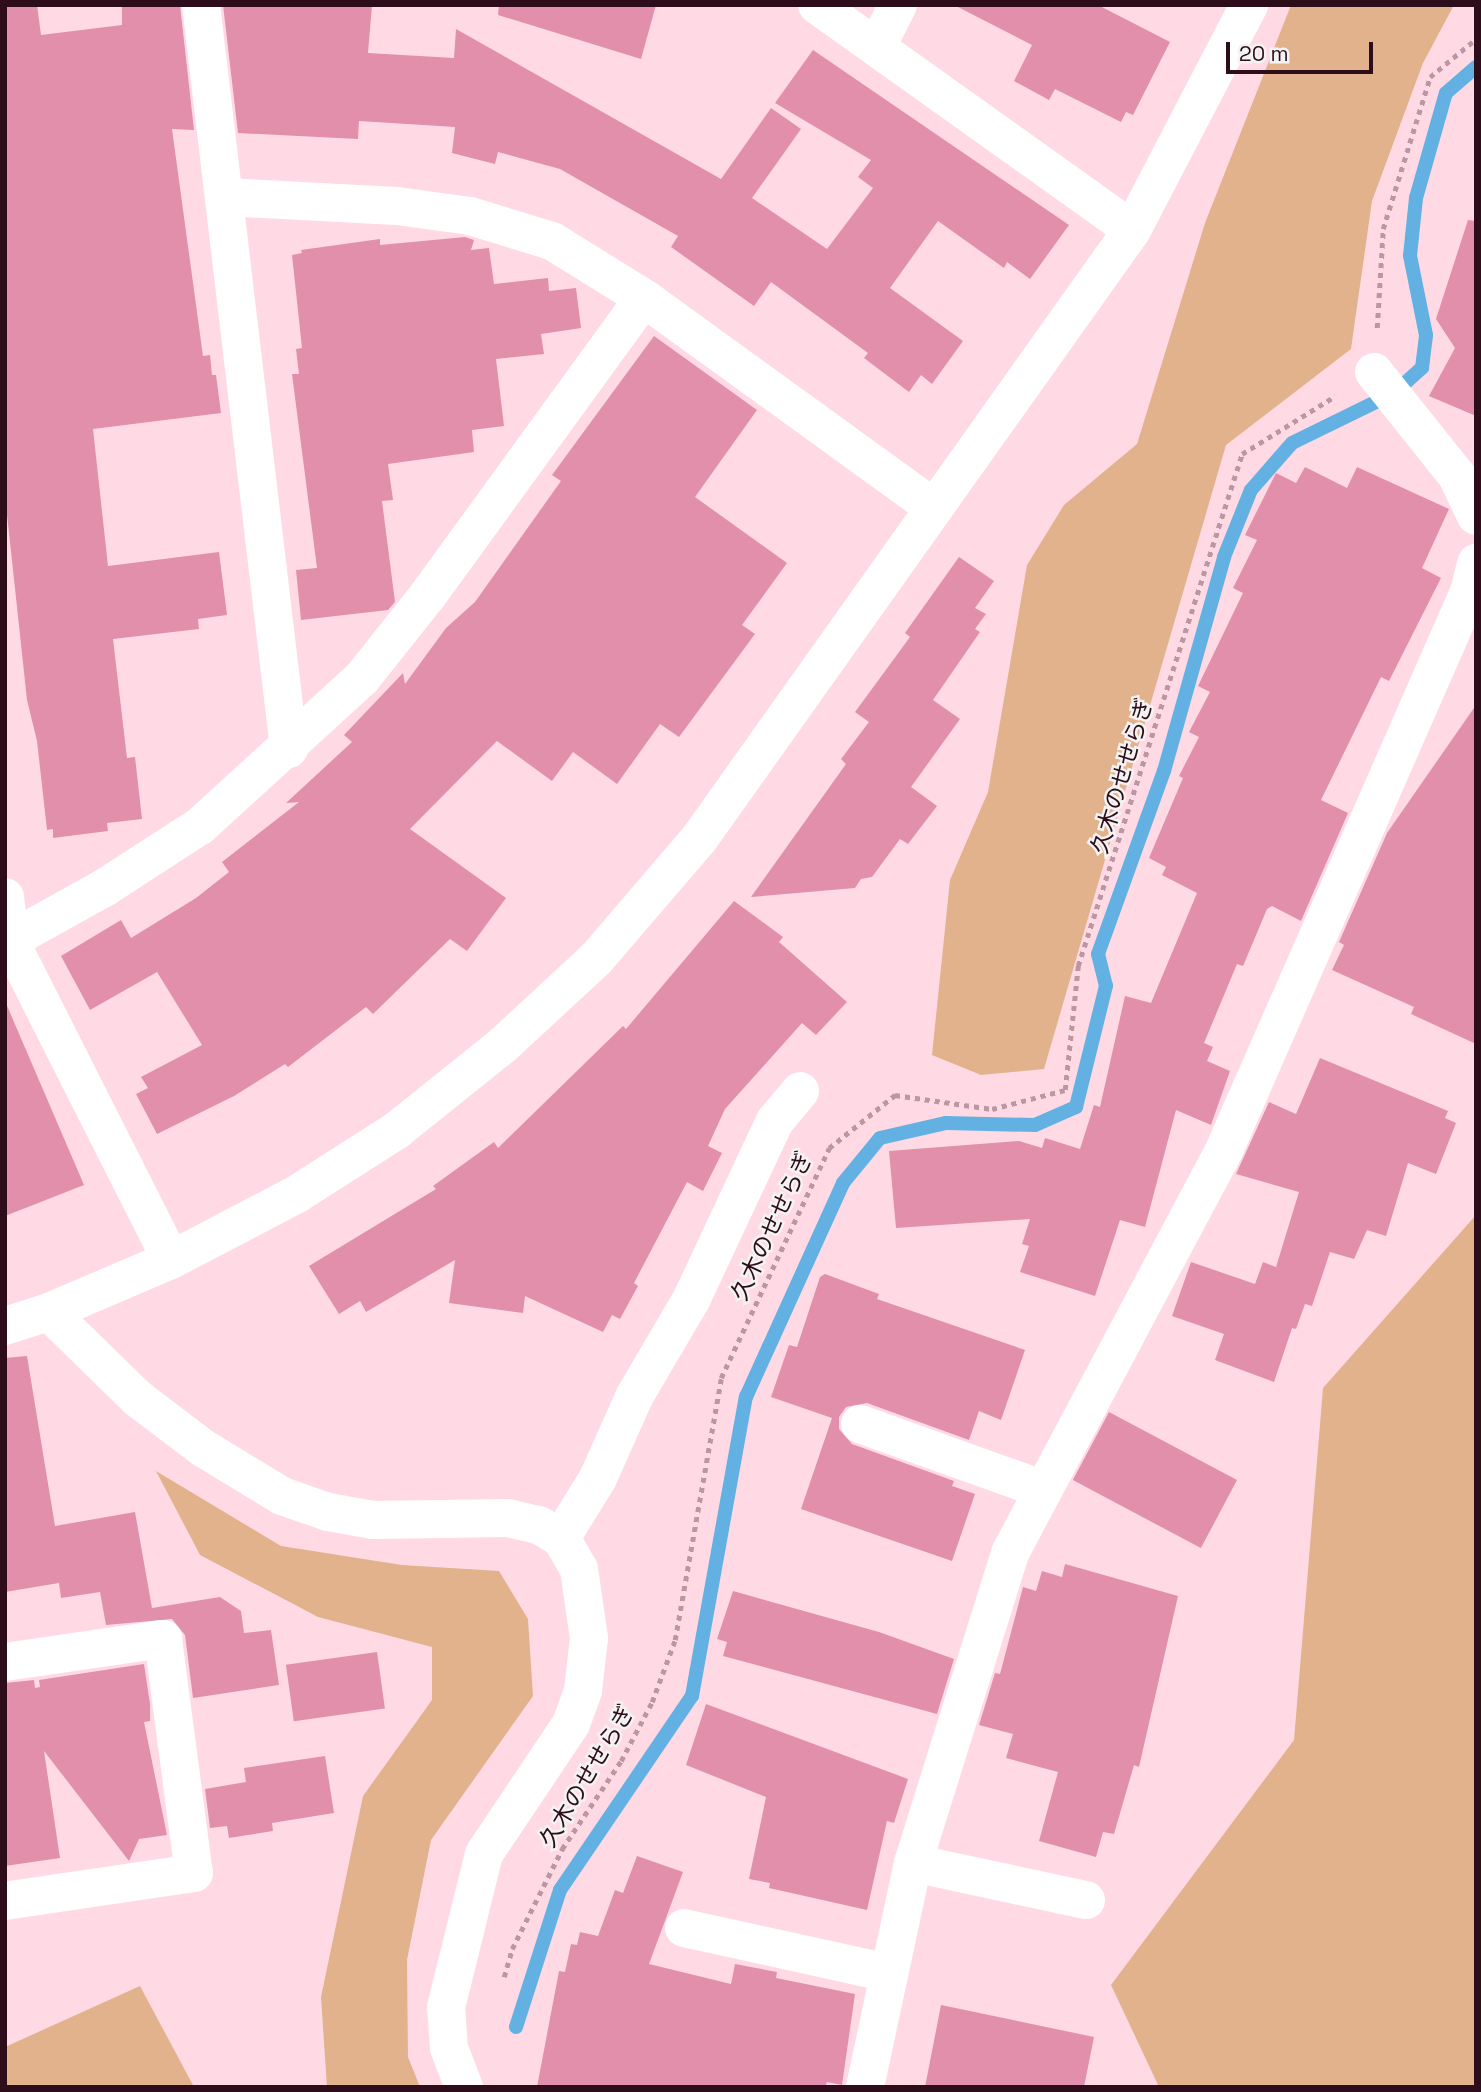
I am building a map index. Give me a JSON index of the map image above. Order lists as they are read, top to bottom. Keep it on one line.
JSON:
{"streets":{"path":["久木のせせらぎ"]},"scale_bar":"20 m"}
